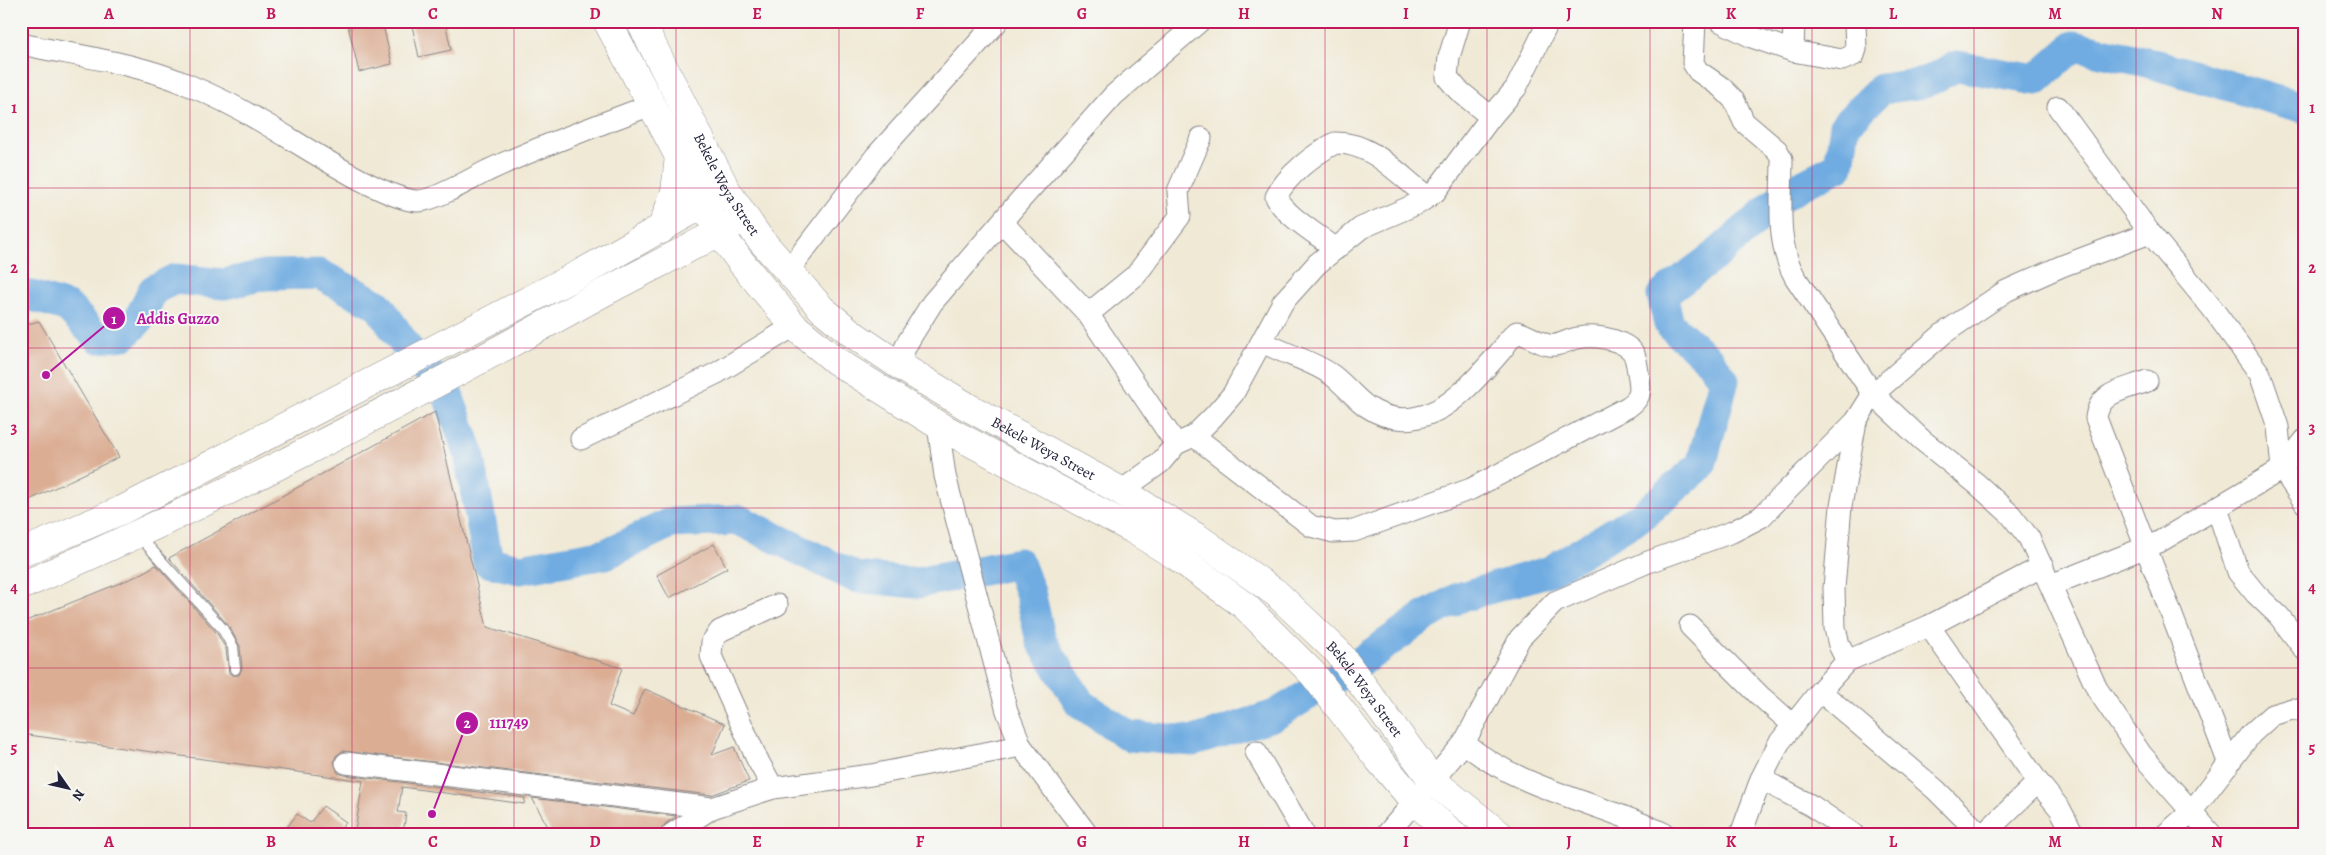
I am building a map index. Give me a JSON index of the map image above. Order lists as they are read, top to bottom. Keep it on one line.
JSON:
{"streets":{"main road":["Bekele Weya Street"]},"places":["Addis Guzzo","111749"],"north":"bottom right","grid":{"columns":["A","B","C","D","E","F","G","H","I","J","K","L","M","N"],"rows":["1","2","3","4","5"]}}
